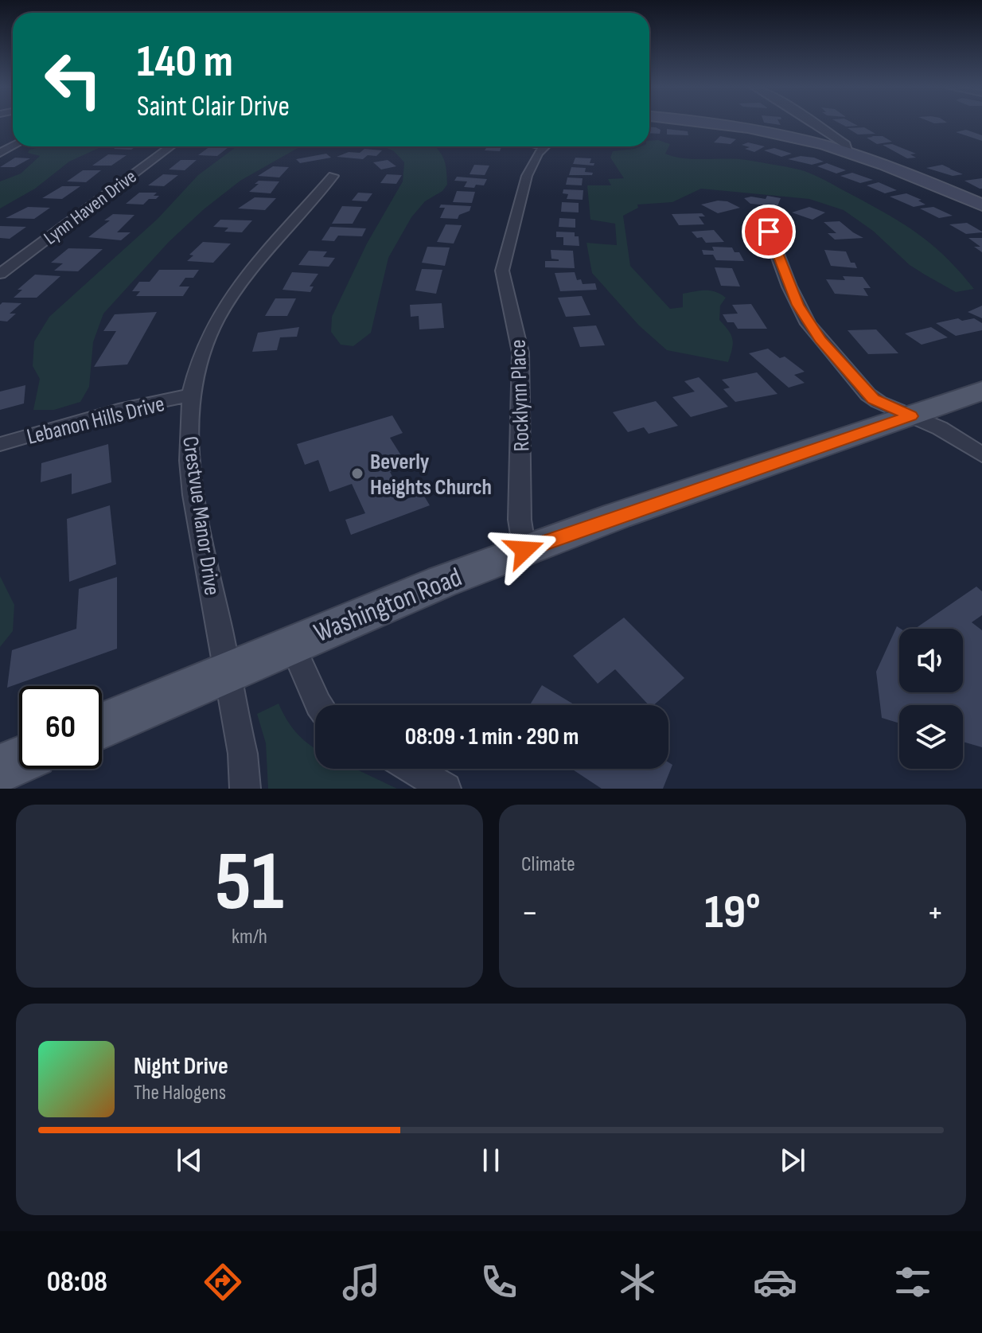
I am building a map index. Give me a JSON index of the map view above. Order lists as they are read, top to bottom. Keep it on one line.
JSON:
{"streets":{"main road":["Washington Road"],"street":["Lynn Haven Drive","Rocklynn Place","Lebanon Hills Drive","Crestvue Manor Drive"]},"crossings":[["Rocklynn Place","Washington Road"],["Lebanon Hills Drive","Crestvue Manor Drive"],["Crestvue Manor Drive","Washington Road"]],"places":["Beverly Heights Church"],"page":{"turn":["140 m","Saint Clair Drive"],"limit":"60","trip":"08:09 · 1 min · 290 m","tile":[["51","km/h"],"Climate"],"heat":["−","19°","+"],"song":["Night Drive","The Halogens"],"tabs":"08:08"}}
